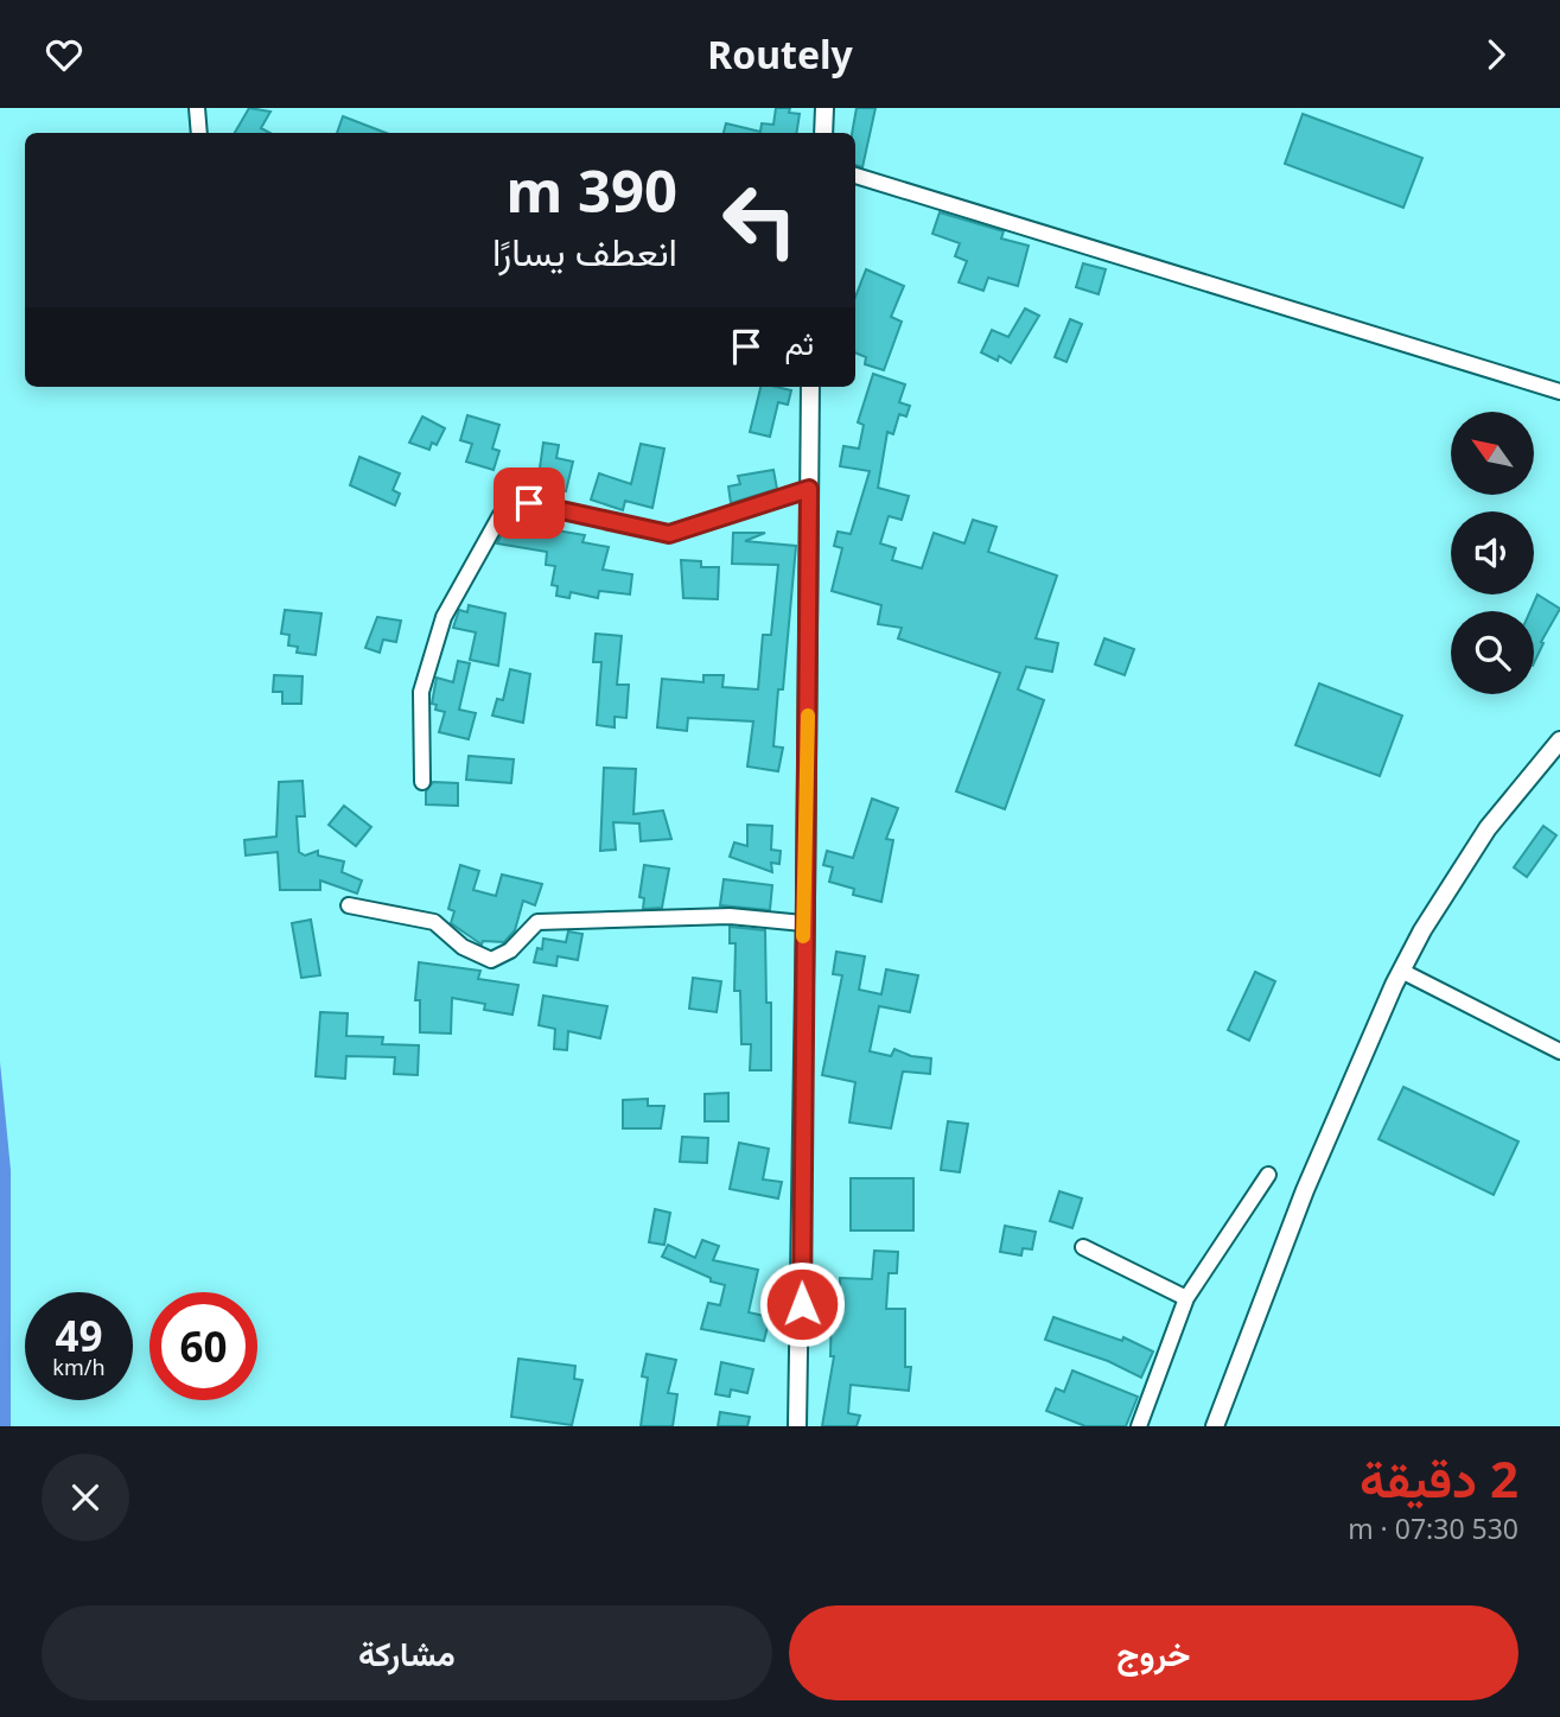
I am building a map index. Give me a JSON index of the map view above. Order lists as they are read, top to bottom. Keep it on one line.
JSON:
{"north":"top left","page":{"header":"Routely","turn":["390 m","انعطف يسارًا"],"then":"ثم","speed":"49 km/h","limit":"60","heading":["2 دقيقة","530 m · 07:30"],"buttons":["خروج","مشاركة"]}}
